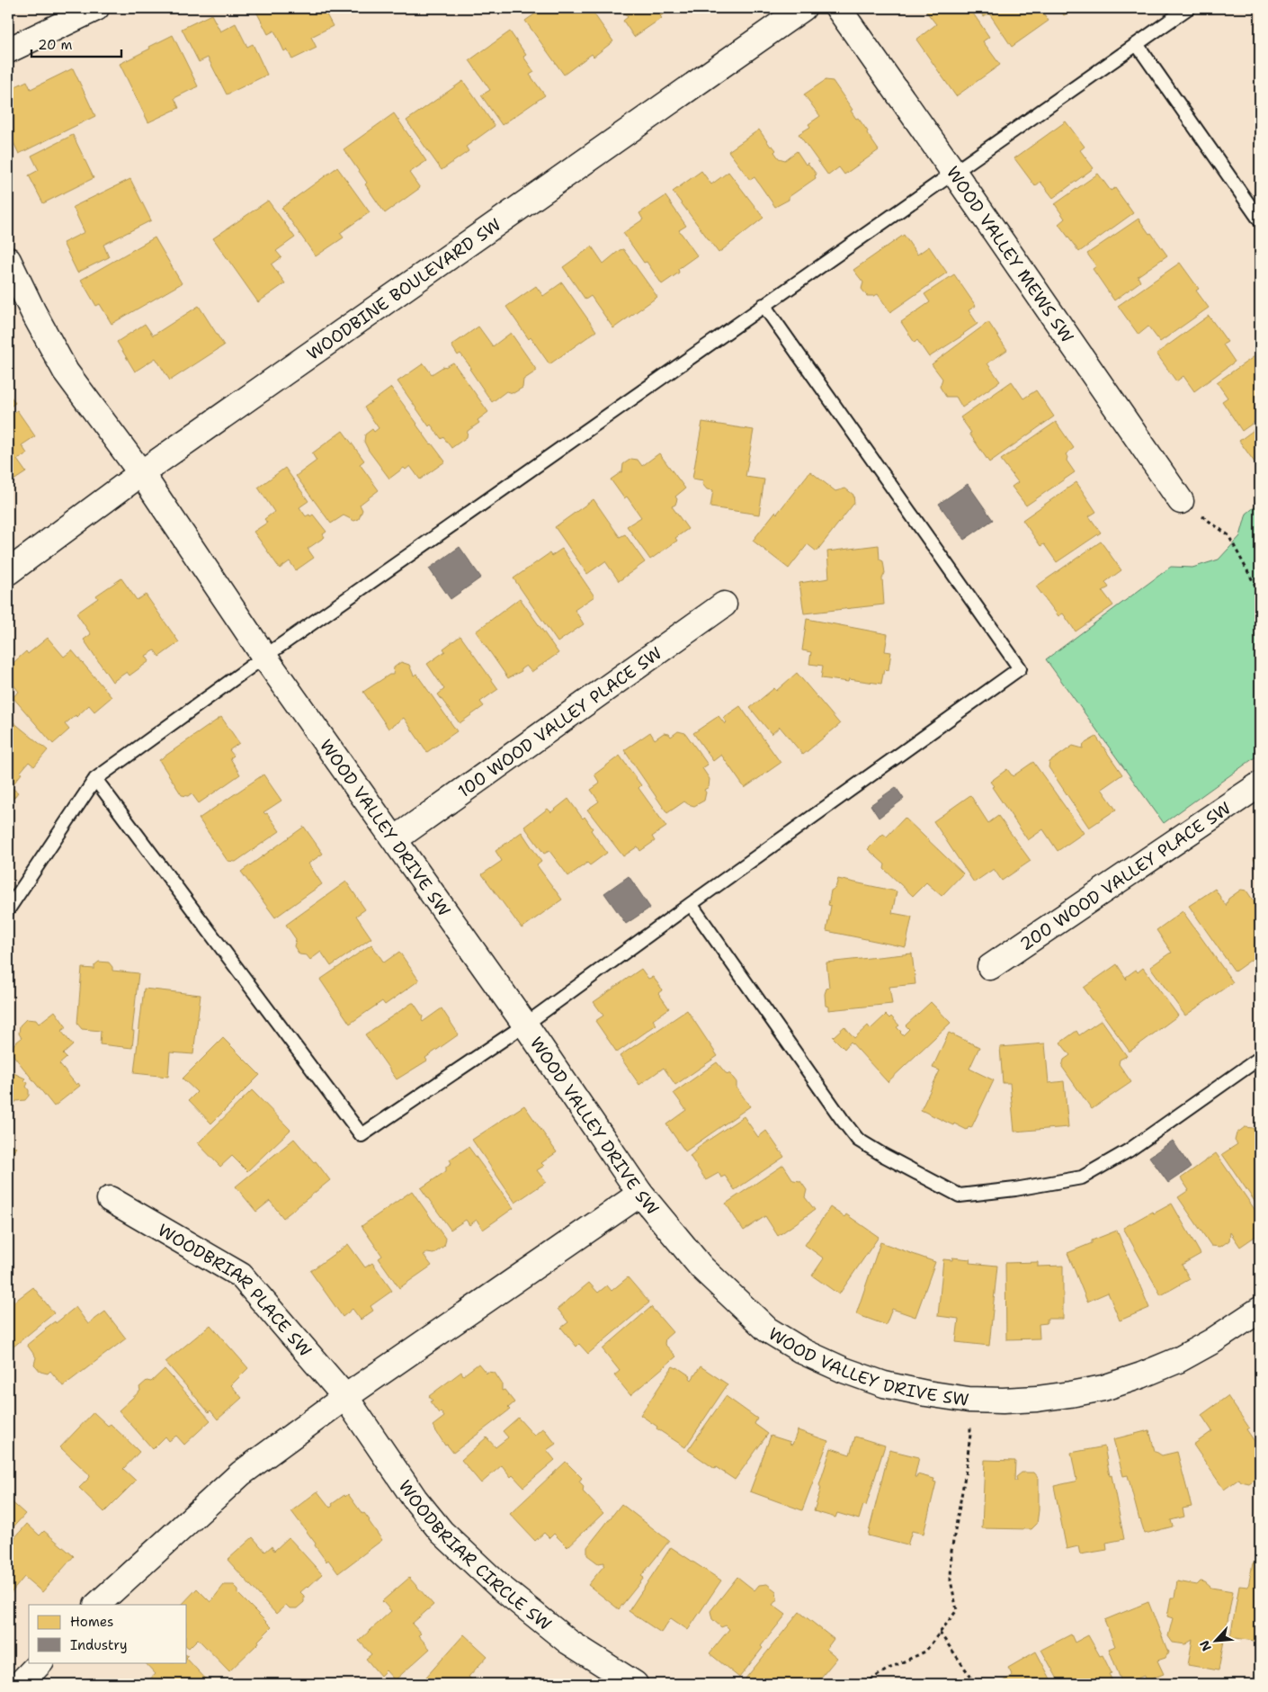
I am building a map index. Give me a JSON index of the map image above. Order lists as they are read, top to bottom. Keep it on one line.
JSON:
{"streets":{"street":["WOOD VALLEY MEWS SW","WOODBINE BOULEVARD SW","100 WOOD VALLEY PLACE SW","WOOD VALLEY DRIVE SW","200 WOOD VALLEY PLACE SW","WOODBRIAR PLACE SW","WOODBRIAR CIRCLE SW"]},"crossings":[["WOODBINE BOULEVARD SW","WOOD VALLEY DRIVE SW"],["100 WOOD VALLEY PLACE SW","WOOD VALLEY DRIVE SW"],["WOODBRIAR PLACE SW","WOODBRIAR CIRCLE SW"]],"legend":["Homes","Industry"],"scale_bar":"20 m","north":"bottom left"}
